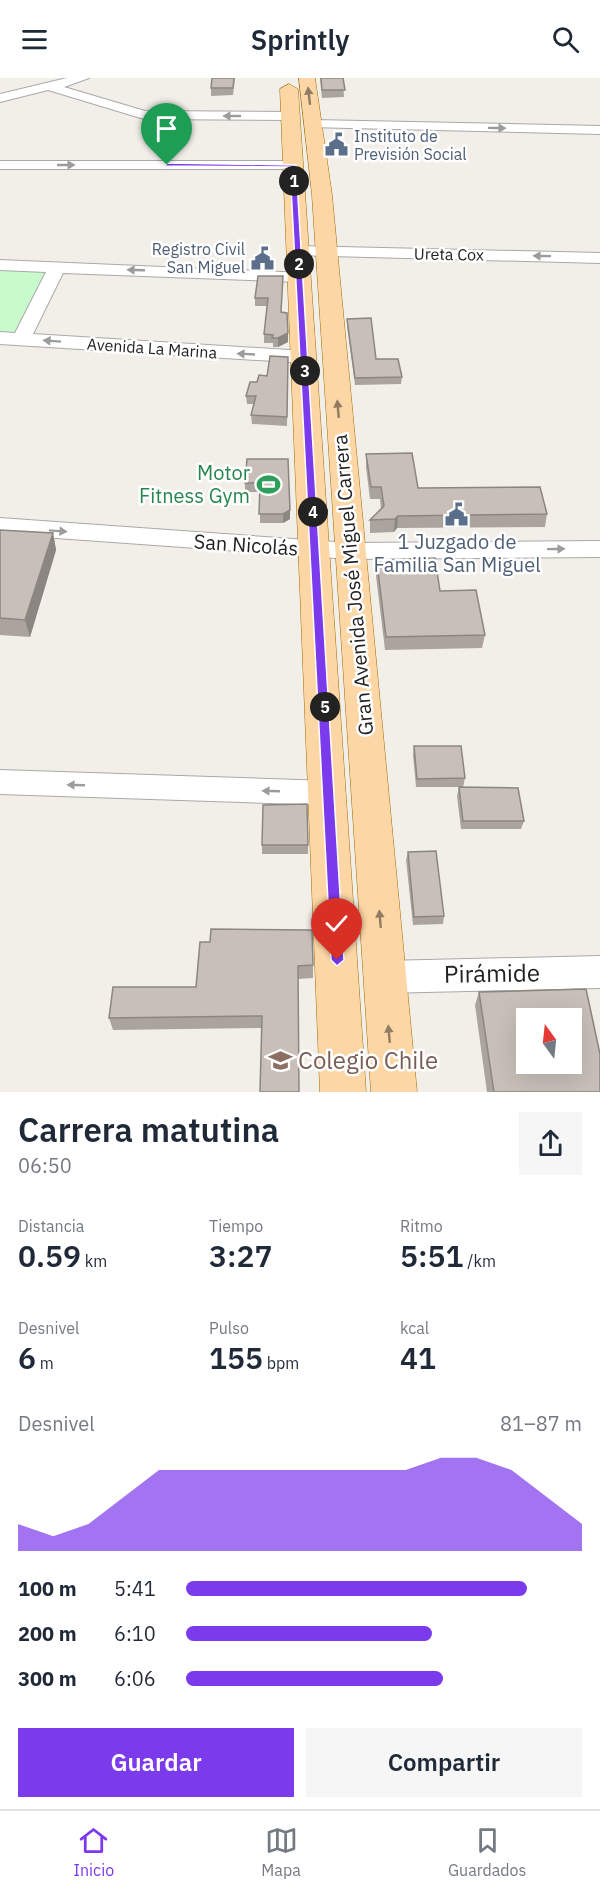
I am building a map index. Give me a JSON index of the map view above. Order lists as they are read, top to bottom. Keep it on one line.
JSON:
{"streets":{"main road":["Gran Avenida José Miguel Carrera"],"street":["Ureta Cox","Avenida La Marina","San Nicolás","Pirámide"]},"crossings":[["Ureta Cox","Gran Avenida José Miguel Carrera"],["Avenida La Marina","Gran Avenida José Miguel Carrera"],["San Nicolás","Gran Avenida José Miguel Carrera"],["Gran Avenida José Miguel Carrera","Pirámide"]],"one_way":["San Nicolás"],"places":{"public building":["Instituto de Previsión Social","Registro Civil San Miguel","1 Juzgado de Familia San Miguel"],"sports":["Motor Fitness Gym"],"school or university":["Colegio Chile"]},"north":"top","page":{"header":"Sprintly","pins":["1","2","3","4","5"],"heading":["Carrera matutina","06:50"],"stats":[["Distancia","0.59 km"],["Tiempo","3:27"],["Ritmo","5:51 /km"],["Desnivel","6 m"],["Pulso","155 bpm"],["kcal","41"]],"chart":["Desnivel","81–87 m"],"list":[{"name":"100 m","note":"5:41"},{"name":"200 m","note":"6:10"},{"name":"300 m","note":"6:06"}],"buttons":["Guardar","Compartir"],"tabs":["Inicio","Mapa","Guardados"]}}
